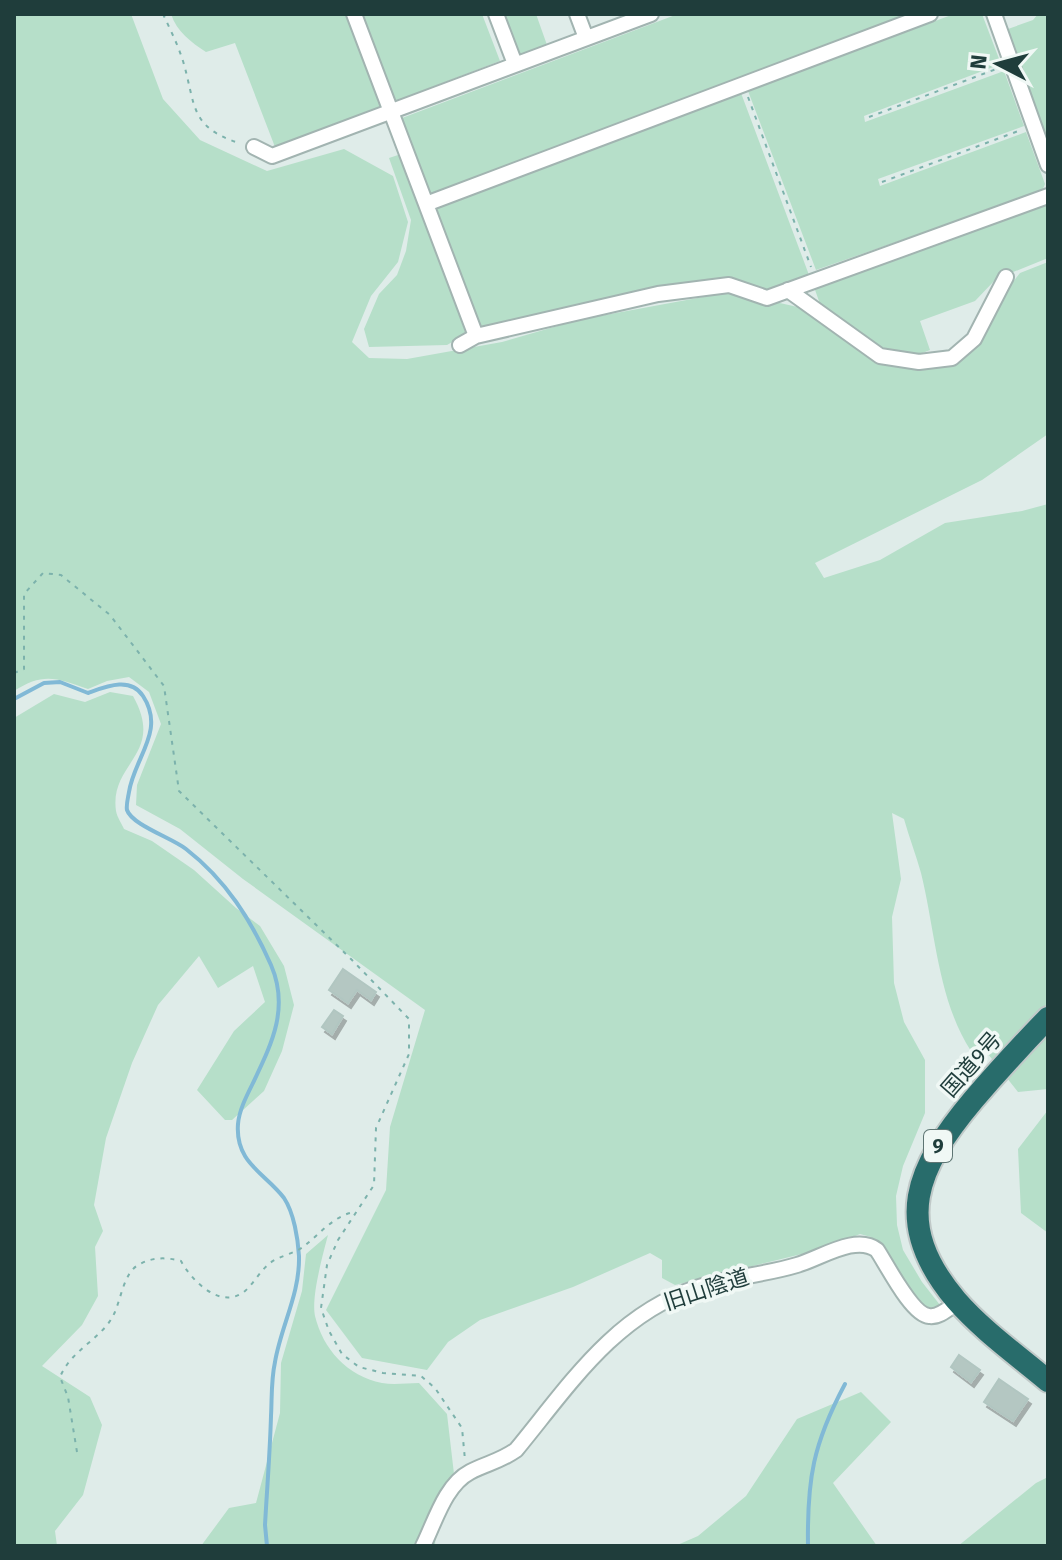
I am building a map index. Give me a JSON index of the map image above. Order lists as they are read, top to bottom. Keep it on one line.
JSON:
{"streets":{"highway":["国道9号","9"],"street":["旧山陰道"]},"crossings":[["国道9号","旧山陰道"]],"north":"left"}
